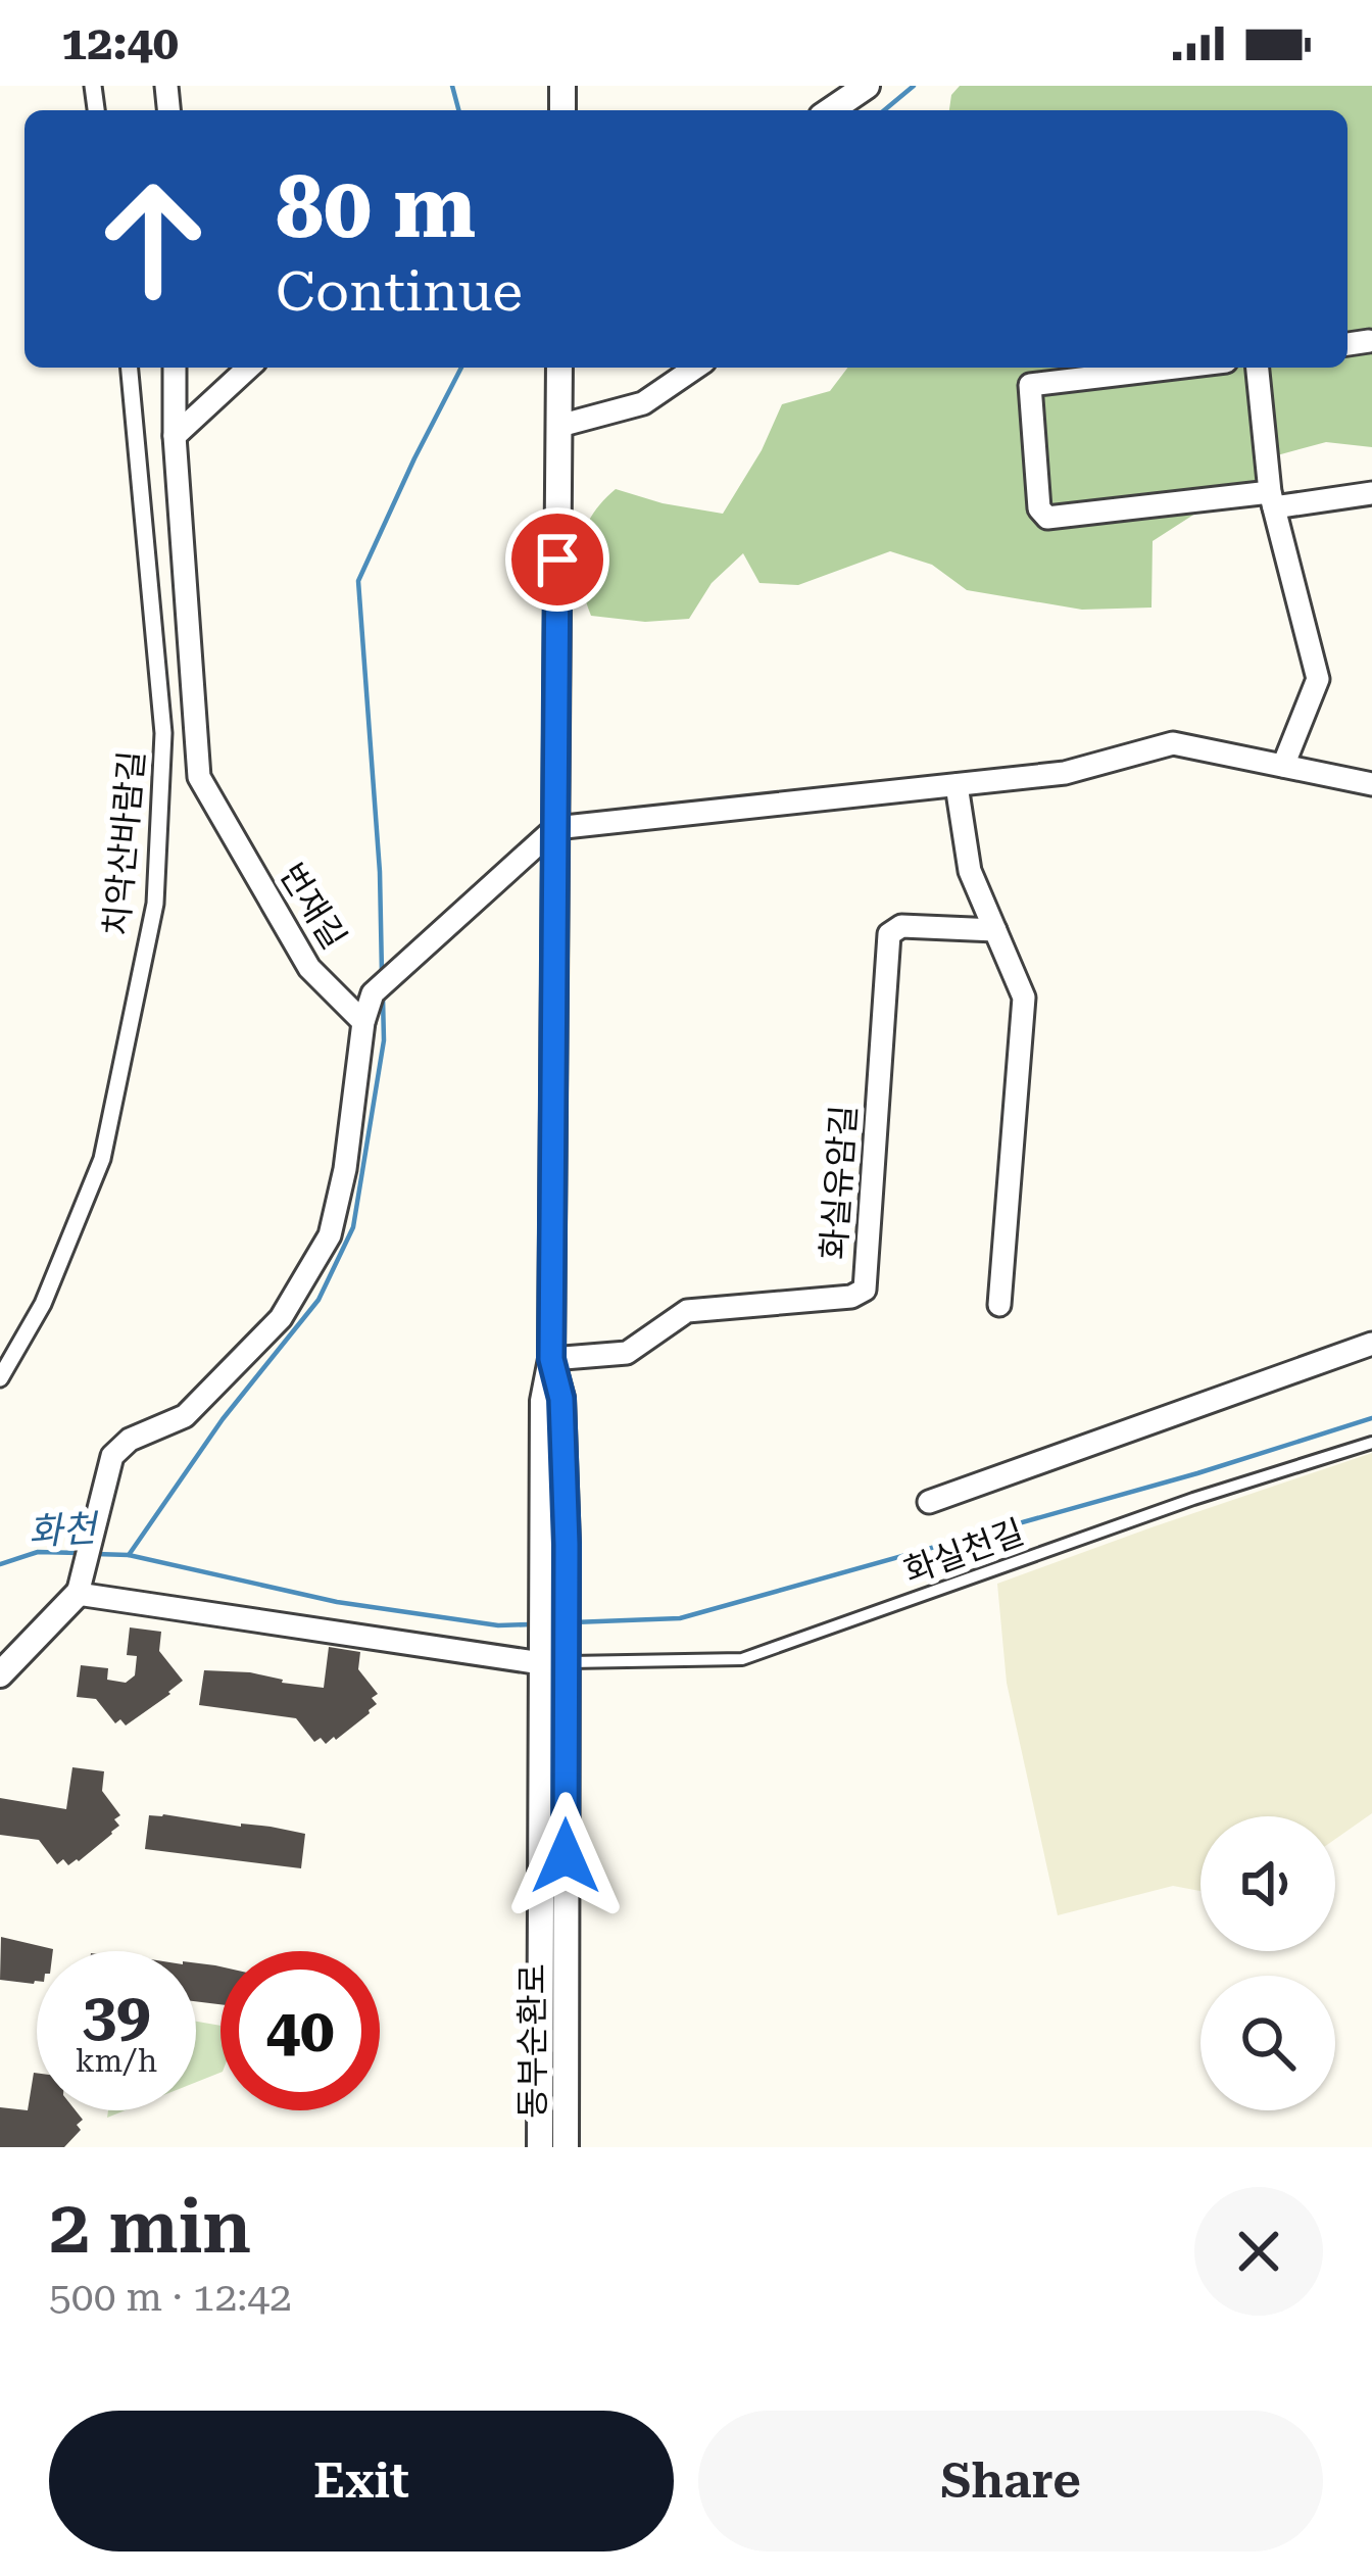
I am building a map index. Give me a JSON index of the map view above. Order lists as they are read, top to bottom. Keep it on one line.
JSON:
{"streets":{"street":["치악산바람길","번재길","화실유암길","동부순환로"],"lane":["화실천길"]},"crossings":[["화실천길","동부순환로"]],"water":["화천"],"page":{"status":"12:40","turn":["80 m","Continue"],"speed":"39 km/h","limit":"40","heading":["2 min","500 m · 12:42"],"buttons":["Exit","Share"]}}
